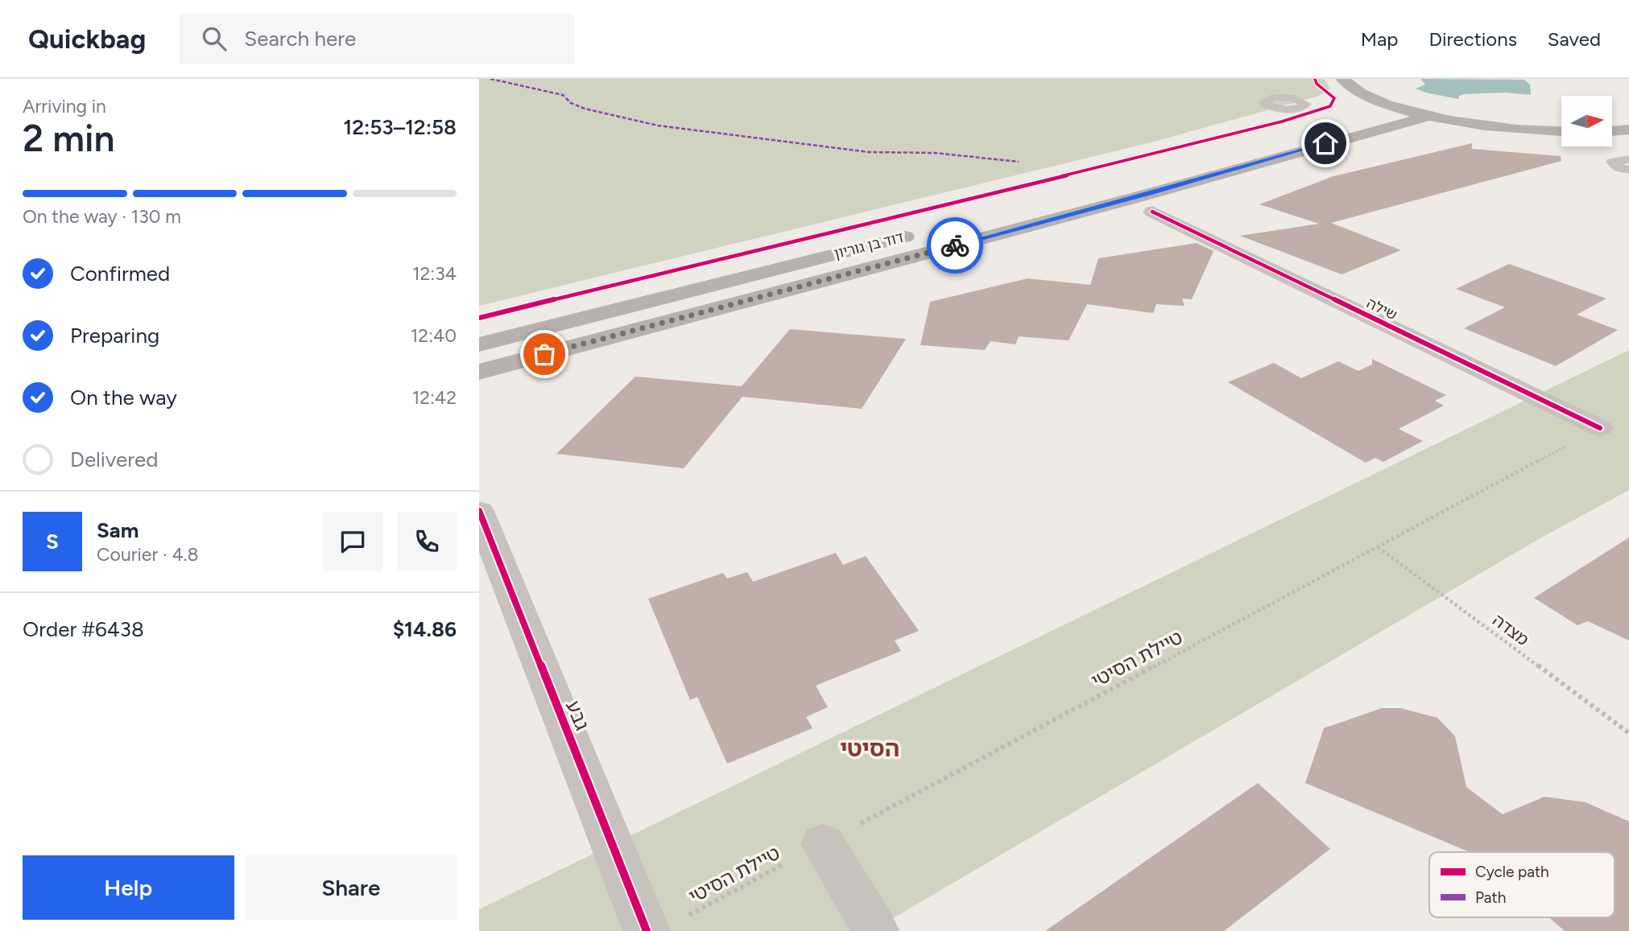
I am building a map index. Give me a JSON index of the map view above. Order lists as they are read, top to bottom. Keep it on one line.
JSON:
{"streets":{"main road":["דוד בן גוריון"],"street":["שילה","גבע"],"path":["מצדה","טיילת הסיטי"]},"crossings":[["שילה","טיילת הסיטי"],["מצדה","טיילת הסיטי"]],"districts":["הסיטי"],"legend":["Cycle path","Path"],"north":"right","page":{"header":"Quickbag","search":"Search here","nav":["Map","Directions","Saved"],"heading":["2 min","Arriving in","12:53–12:58"],"panel":["Sam","Courier · 4.8","Order #6438","$14.86"],"bar":"On the way · 130 m","list":[["Confirmed","12:34"],["Preparing","12:40"],["On the way","12:42"],"Delivered"],"round":"S","buttons":["Help","Share"]}}
